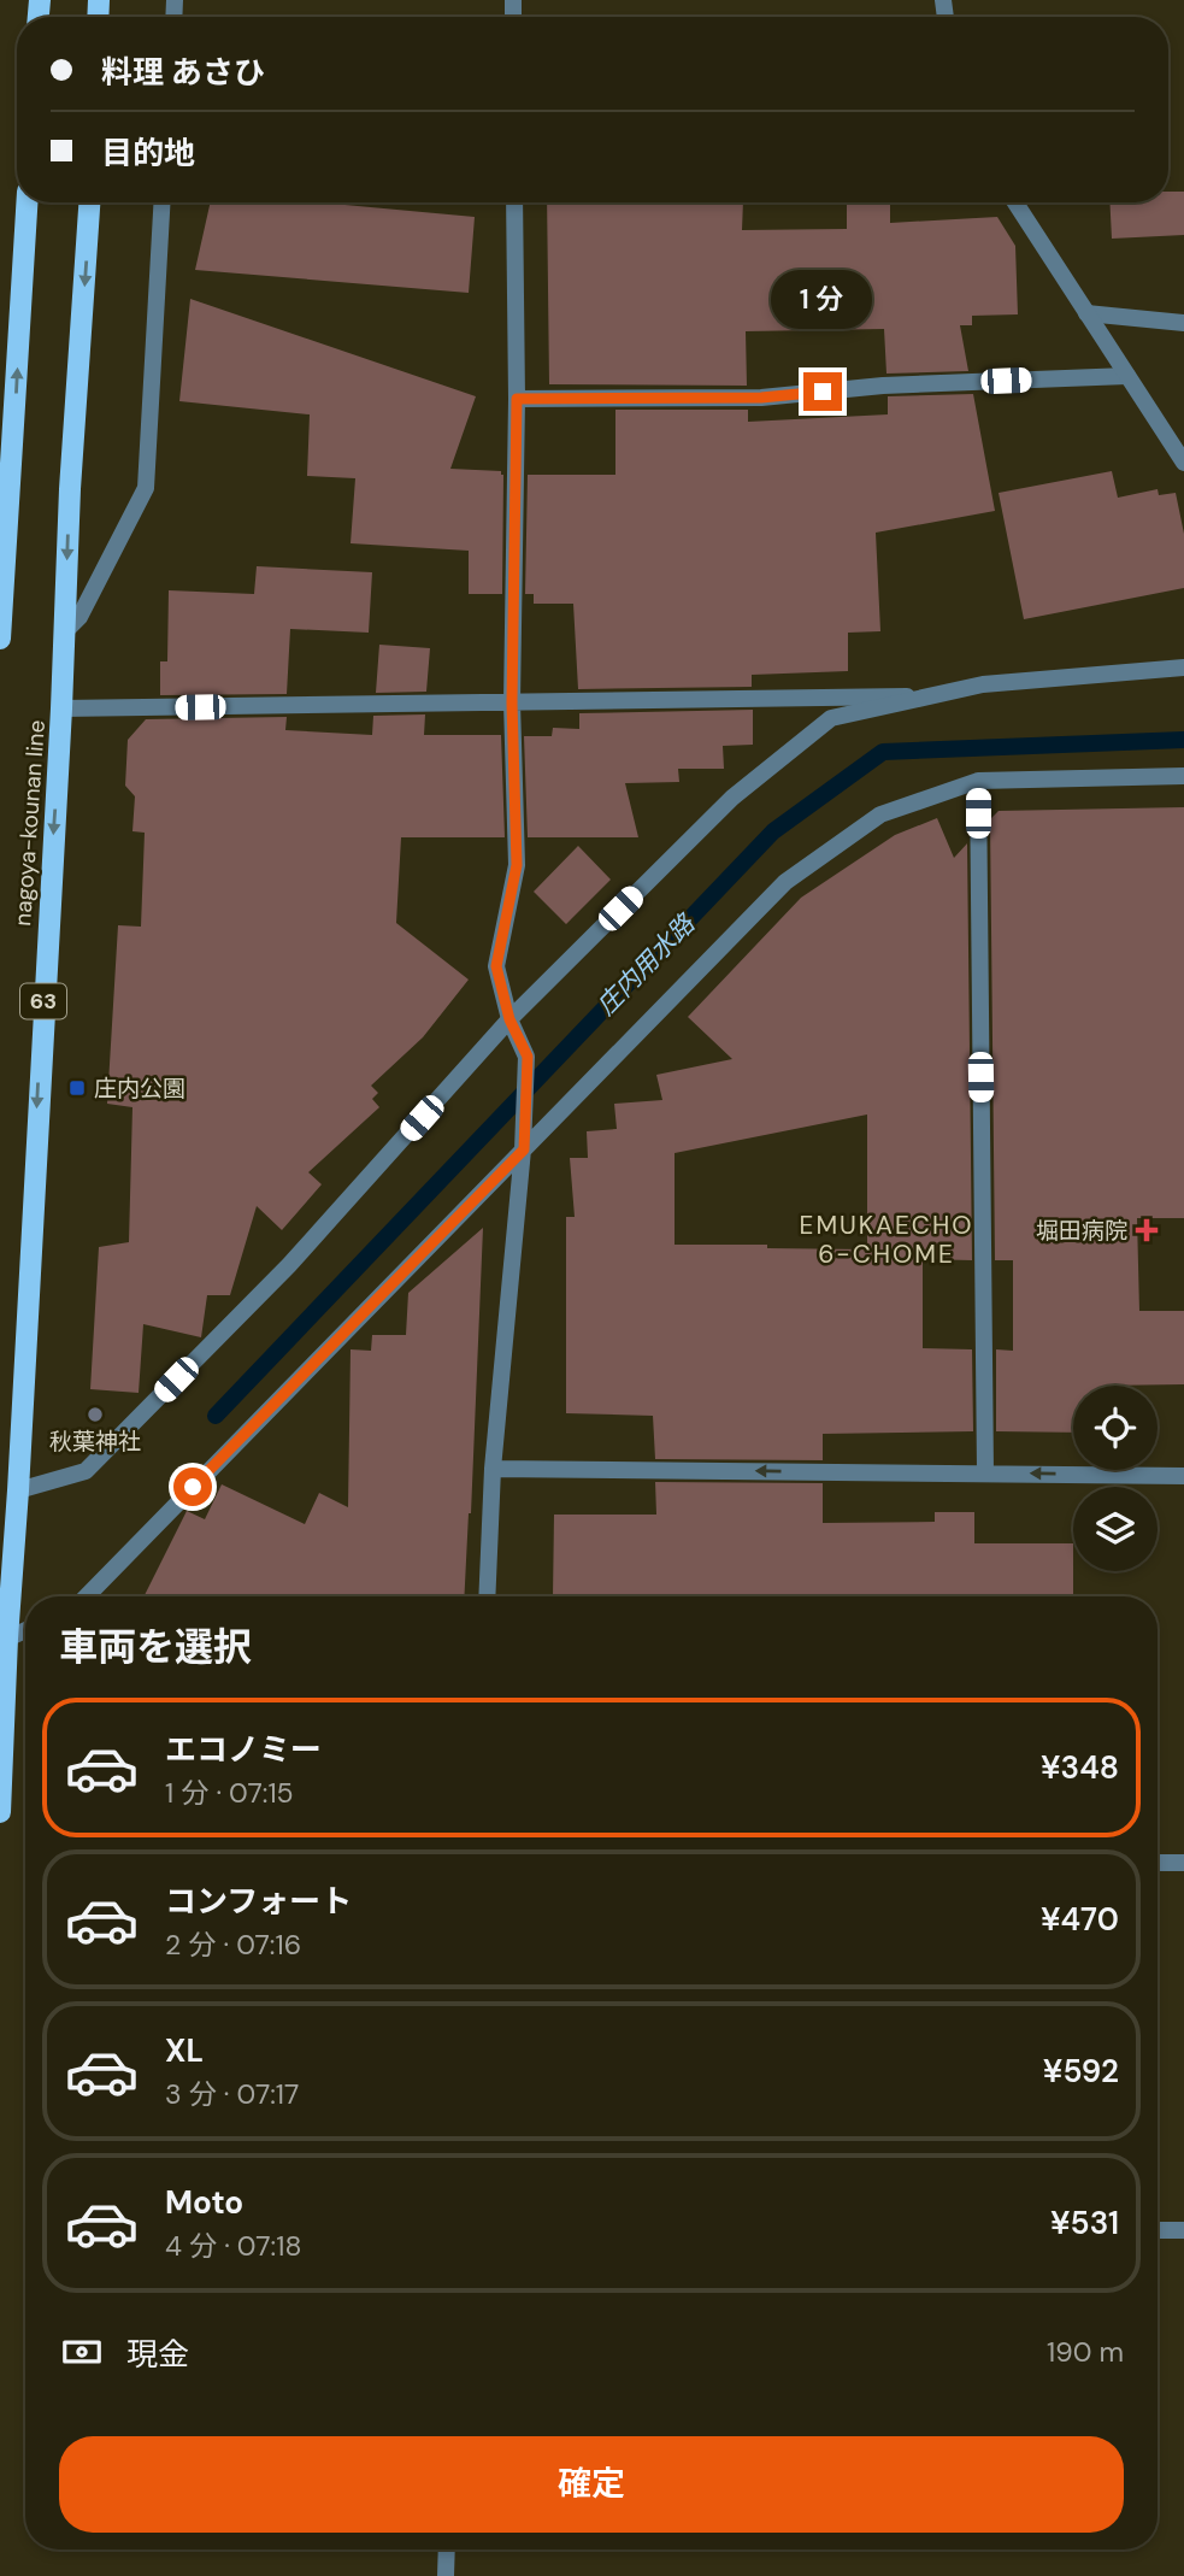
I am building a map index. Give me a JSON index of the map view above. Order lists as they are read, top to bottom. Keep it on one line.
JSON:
{"streets":{"main road":["nagoya-kounan line","63"]},"districts":["EMUKAECHO 6-CHOME"],"water":["庄内用水路"],"places":{"transit":["庄内公園"],"health":["堀田病院"],"other":["秋葉神社"]},"page":{"banner":["料理 あさひ","目的地"],"bubble":"1 分","heading":"車両を選択","list":[{"name":"エコノミー","note":"1 分 · 07:15","value":"¥348"},{"name":"コンフォート","note":"2 分 · 07:16","value":"¥470"},{"name":"XL","note":"3 分 · 07:17","value":"¥592"},{"name":"Moto","note":"4 分 · 07:18","value":"¥531"}],"pay":["現金","190 m"],"buttons":"確定"}}
